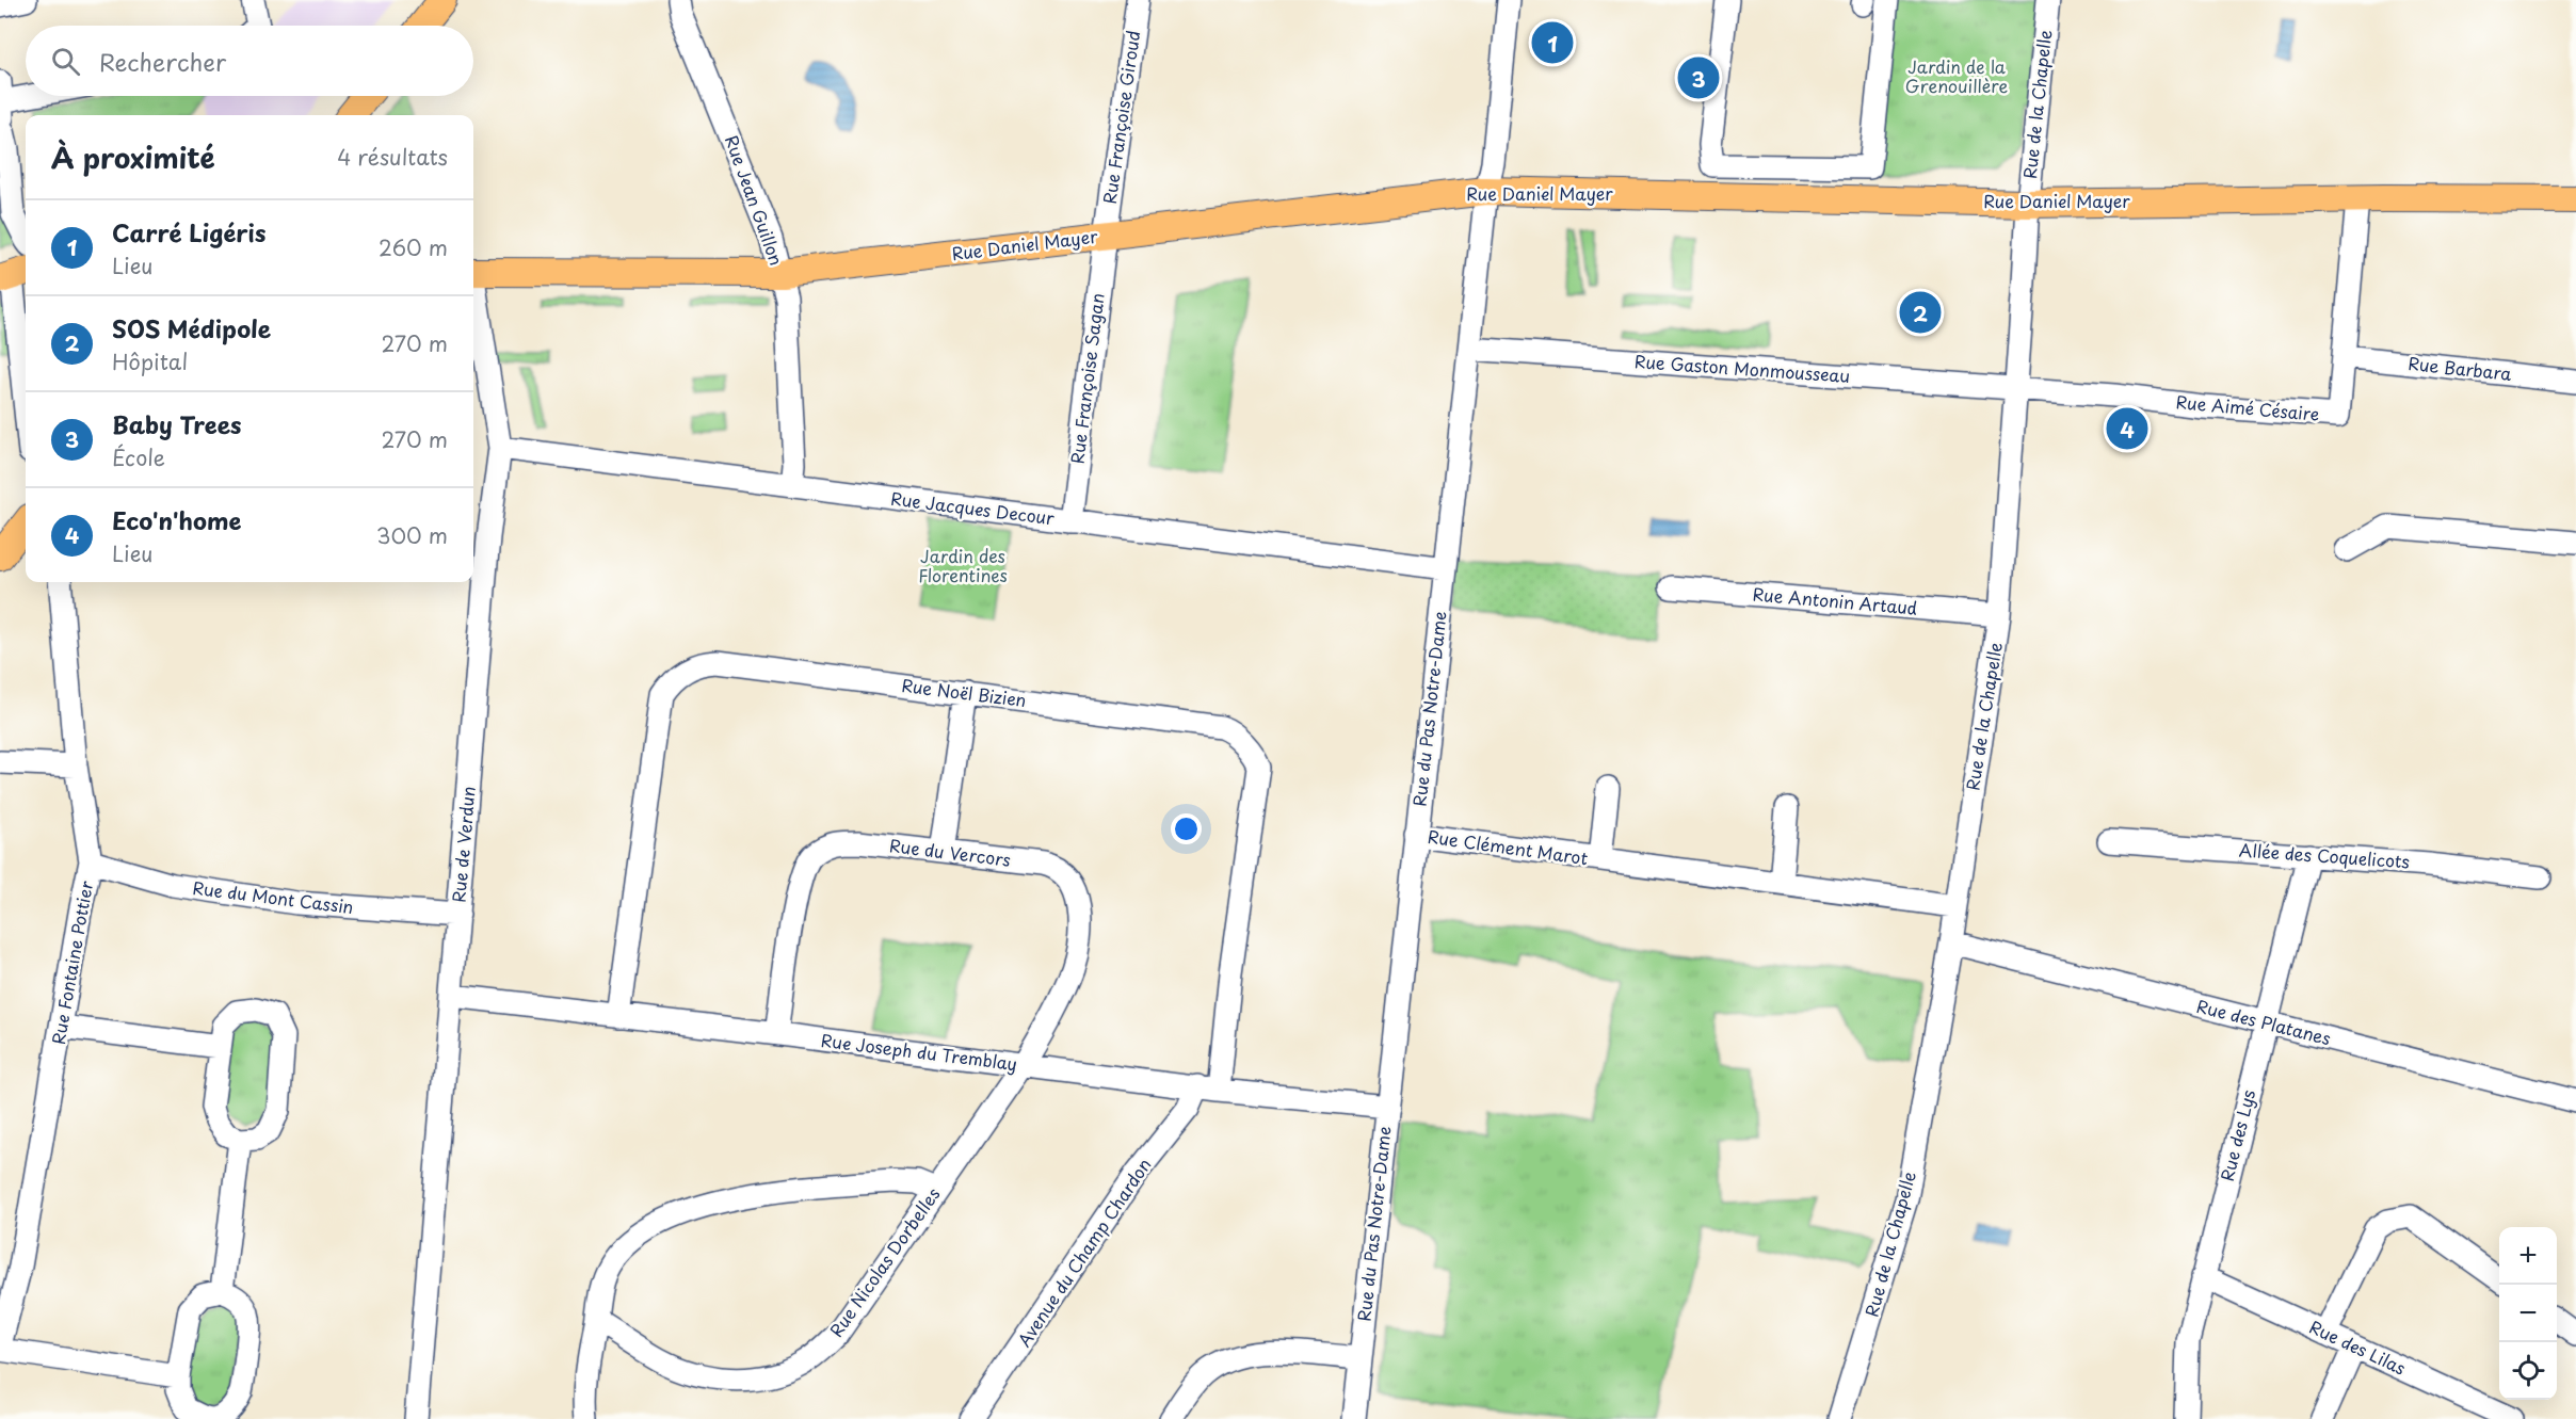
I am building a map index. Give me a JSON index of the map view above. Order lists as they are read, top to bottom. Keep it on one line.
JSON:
{"streets":{"main road":["Rue Daniel Mayer"],"street":["Rue de la Chapelle","Rue Françoise Giroud","Rue Jean Guillon","Rue Gaston Monmousseau","Rue Barbara","Rue Françoise Sagan","Rue Aimé Césaire","Rue Jacques Decour","Rue Antonin Artaud","Rue Noël Bizien","Rue du Pas Notre-Dame","Rue de Verdun","Rue Clément Marot","Rue du Vercors","Allée des Coquelicots","Rue du Mont Cassin","Rue Fontaine Pottier","Rue des Platanes","Rue Joseph du Tremblay","Rue des Lys","Avenue du Champ Chardon","Rue Nicolas Dorbelles","Rue des Lilas"]},"crossings":[["Rue de la Chapelle","Rue Daniel Mayer"],["Rue de la Chapelle","Rue Gaston Monmousseau"],["Rue de la Chapelle","Rue Aimé Césaire"],["Rue de la Chapelle","Rue Antonin Artaud"],["Rue de la Chapelle","Rue Clément Marot"],["Rue de la Chapelle","Rue des Platanes"],["Rue Françoise Giroud","Rue Daniel Mayer"],["Rue Françoise Giroud","Rue Françoise Sagan"],["Rue Daniel Mayer","Rue Jean Guillon"],["Rue Daniel Mayer","Rue Françoise Sagan"],["Rue Daniel Mayer","Rue Aimé Césaire"],["Rue Daniel Mayer","Rue du Pas Notre-Dame"],["Rue Jean Guillon","Rue Jacques Decour"],["Rue Gaston Monmousseau","Rue Aimé Césaire"],["Rue Gaston Monmousseau","Rue du Pas Notre-Dame"],["Rue Barbara","Rue Aimé Césaire"],["Rue Françoise Sagan","Rue Jacques Decour"],["Rue Jacques Decour","Rue du Pas Notre-Dame"],["Rue Jacques Decour","Rue de Verdun"],["Rue Noël Bizien","Rue Joseph du Tremblay"],["Rue Noël Bizien","Avenue du Champ Chardon"],["Rue du Pas Notre-Dame","Rue Clément Marot"],["Rue du Pas Notre-Dame","Rue Joseph du Tremblay"],["Rue de Verdun","Rue du Mont Cassin"],["Rue de Verdun","Rue Joseph du Tremblay"],["Rue du Vercors","Rue Joseph du Tremblay"],["Rue du Vercors","Rue Nicolas Dorbelles"],["Allée des Coquelicots","Rue des Lys"],["Rue du Mont Cassin","Rue Fontaine Pottier"],["Rue des Platanes","Rue des Lys"],["Rue Joseph du Tremblay","Avenue du Champ Chardon"],["Rue Joseph du Tremblay","Rue Nicolas Dorbelles"],["Rue des Lys","Rue des Lilas"]],"parks":["Jardin de la Grenouillère","Jardin des Florentines"],"page":{"pins":["1","3","2","4"],"search":"Rechercher","heading":["À proximité","4 résultats"],"list":[{"mark":"1","name":"Carré Ligéris","note":"Lieu","value":"260 m"},{"mark":"2","name":"SOS Médipole","note":"Hôpital","value":"270 m"},{"mark":"3","name":"Baby Trees","note":"École","value":"270 m"},{"mark":"4","name":"Eco'n'home","note":"Lieu","value":"300 m"}],"map_buttons":["+","−"]}}
